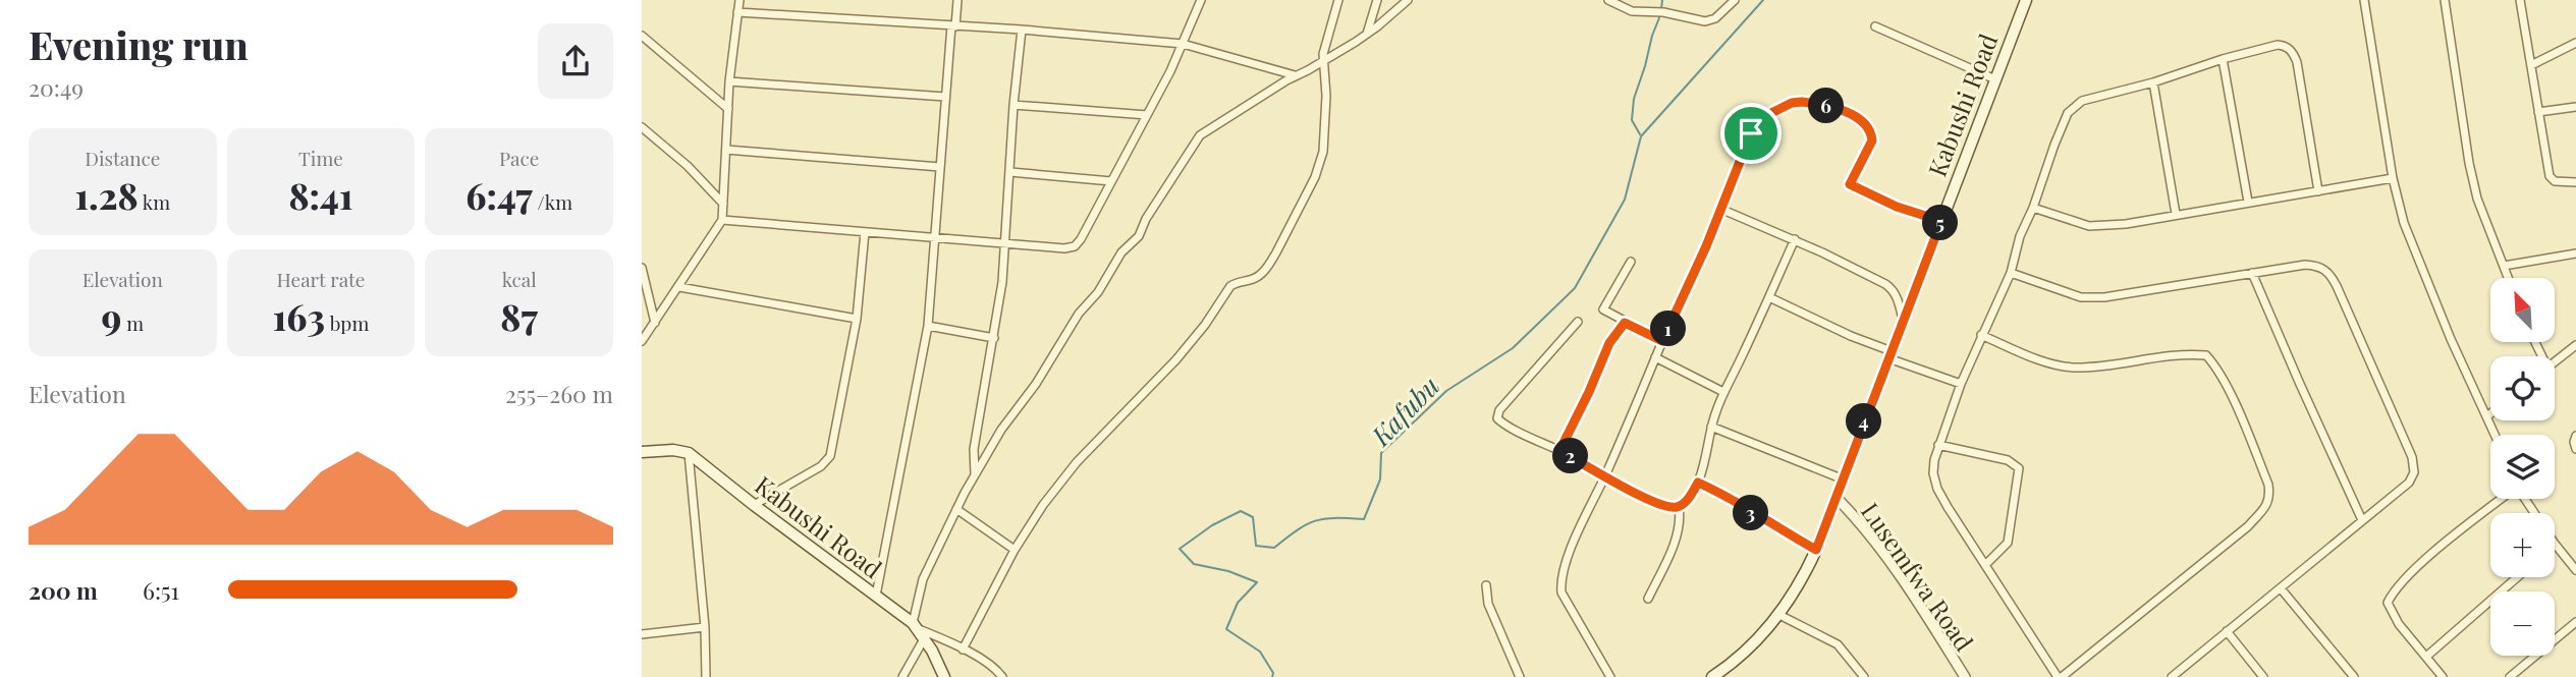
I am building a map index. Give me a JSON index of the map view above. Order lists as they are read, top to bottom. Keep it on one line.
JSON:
{"streets":{"main road":["Kabushi Road"],"street":["Lusemfwa Road"]},"crossings":[["Kabushi Road","Lusemfwa Road"]],"water":["Kafubu"],"north":"top left","page":{"heading":["Evening run","20:49"],"pins":["6","5","1","4","2","3"],"stats":[["Distance","1.28 km"],["Time","8:41"],["Pace","6:47 /km"],["Elevation","9 m"],["Heart rate","163 bpm"],["kcal","87"]],"map_buttons":["+","−"],"chart":["Elevation","255–260 m"],"list":[{"name":"200 m","note":"6:51"}]}}
